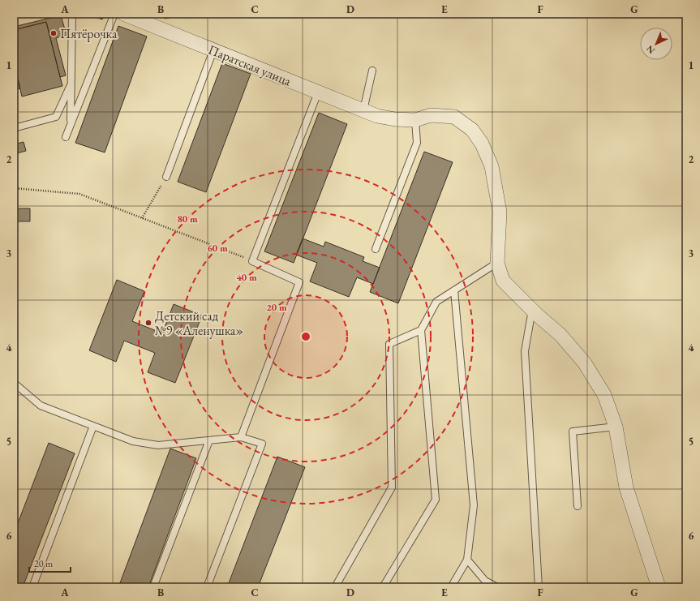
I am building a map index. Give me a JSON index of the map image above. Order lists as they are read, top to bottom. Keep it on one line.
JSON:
{"streets":{"street":["Паратская улица"]},"places":["Пятёрочка","Детский сад №9 «Аленушка»"],"scale_bar":"20 m","north":"bottom left","grid":{"columns":["A","B","C","D","E","F","G"],"rows":["1","2","3","4","5","6"]},"rings":["80 m","60 m","40 m","20 m"]}
